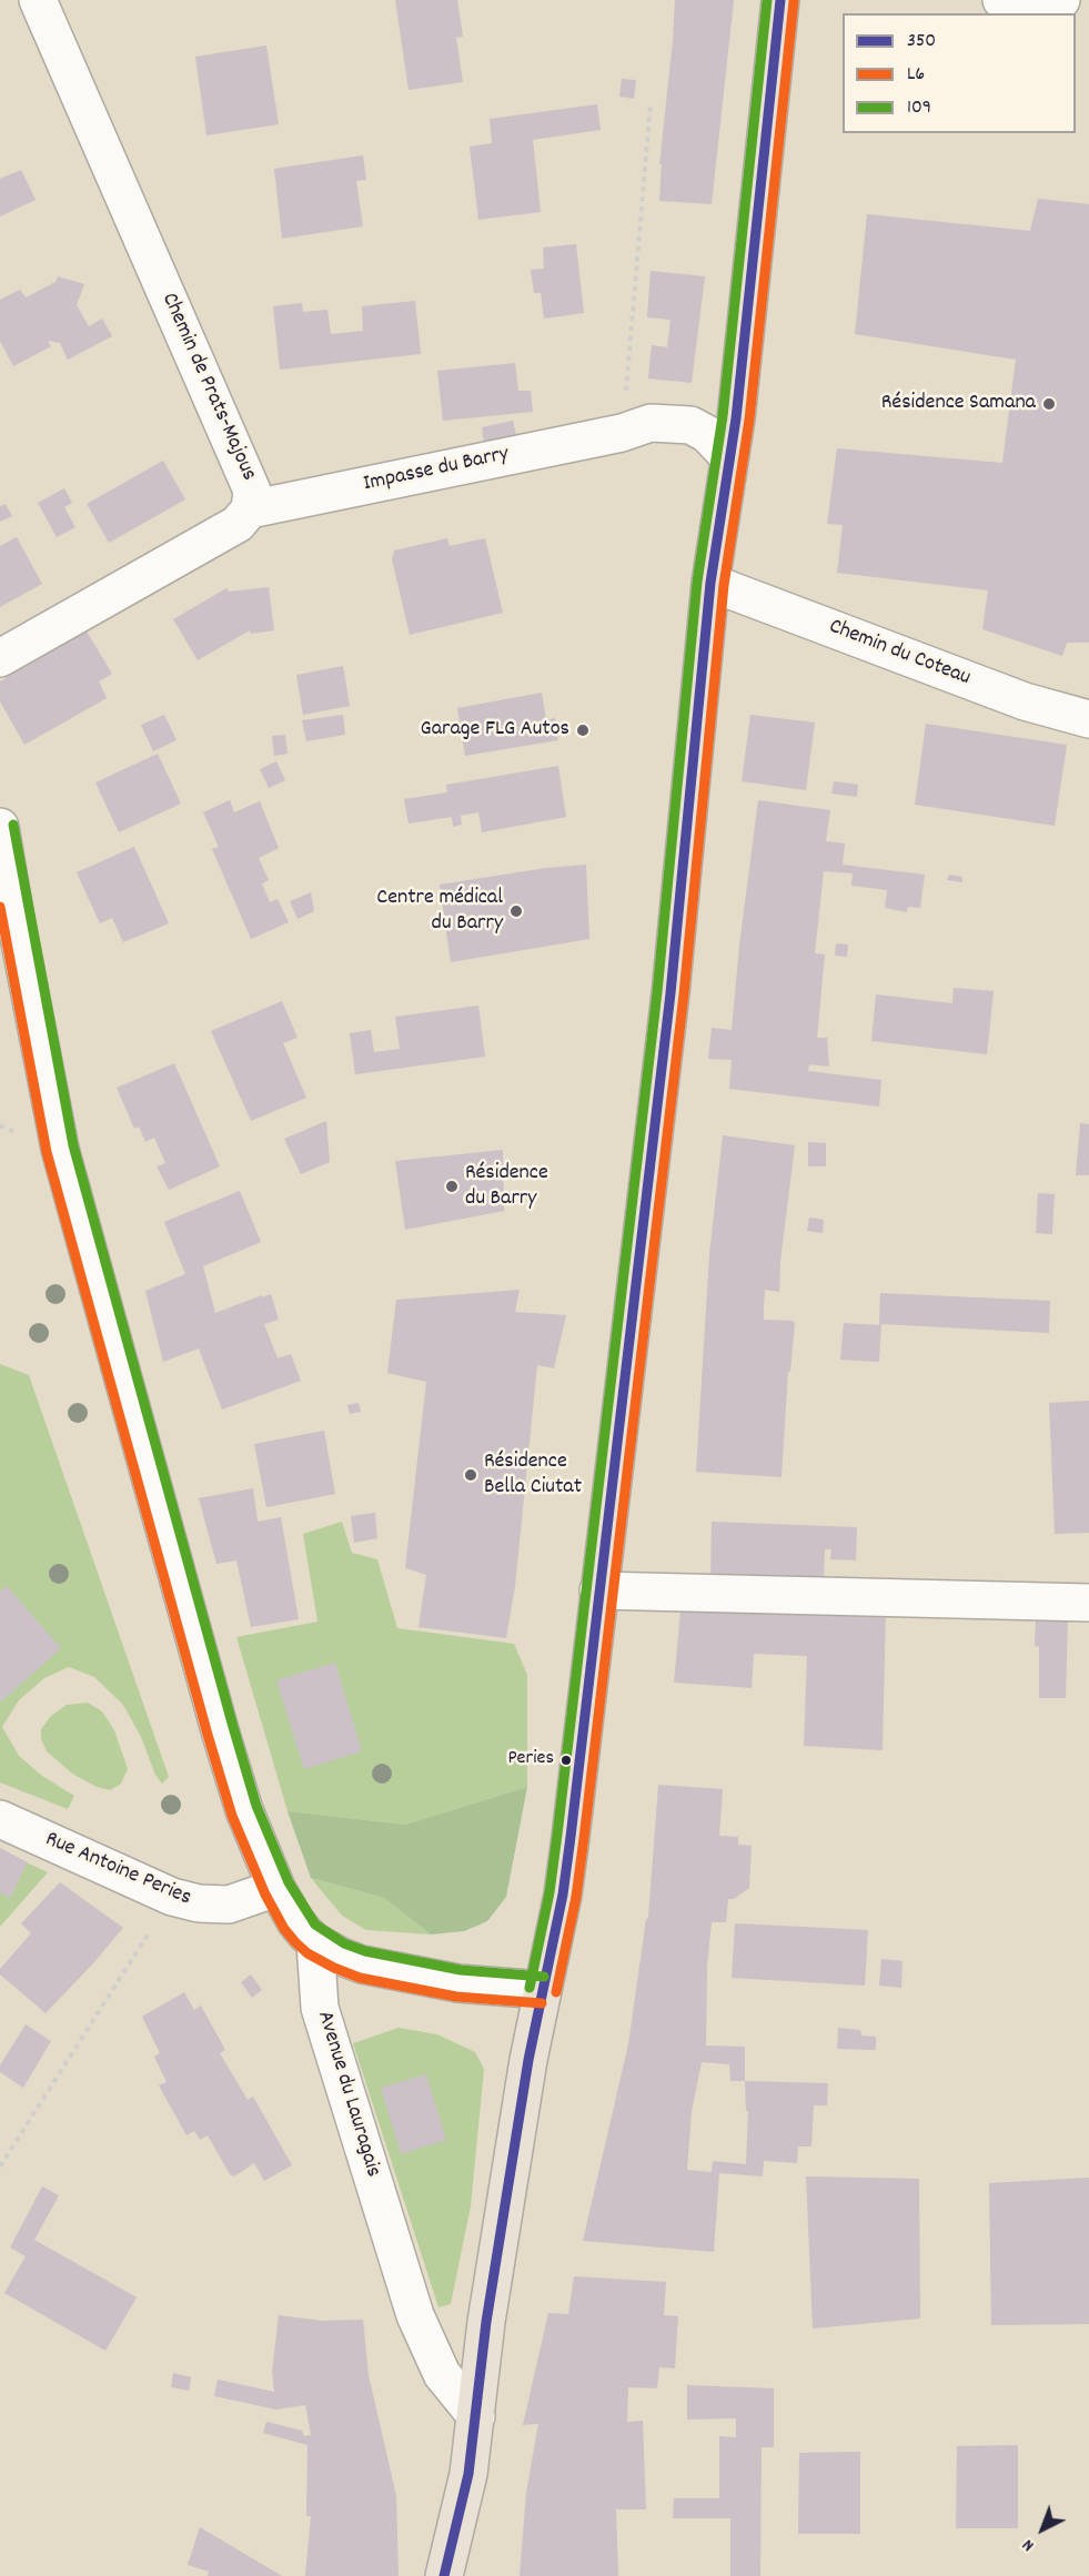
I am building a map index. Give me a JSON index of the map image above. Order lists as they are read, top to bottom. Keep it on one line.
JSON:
{"streets":{"street":["Chemin de Prats-Majous","Impasse du Barry","Chemin du Coteau","Rue Antoine Peries","Avenue du Lauragais"]},"crossings":[["Chemin de Prats-Majous","Impasse du Barry"]],"places":["Résidence Samana","Garage FLG Autos","Centre médical du Barry","Résidence du Barry","Résidence Bella Ciutat","Peries"],"lines":["transit line 350","transit line 109","transit line L6"],"legend":["350","L6","109"],"north":"bottom left"}
